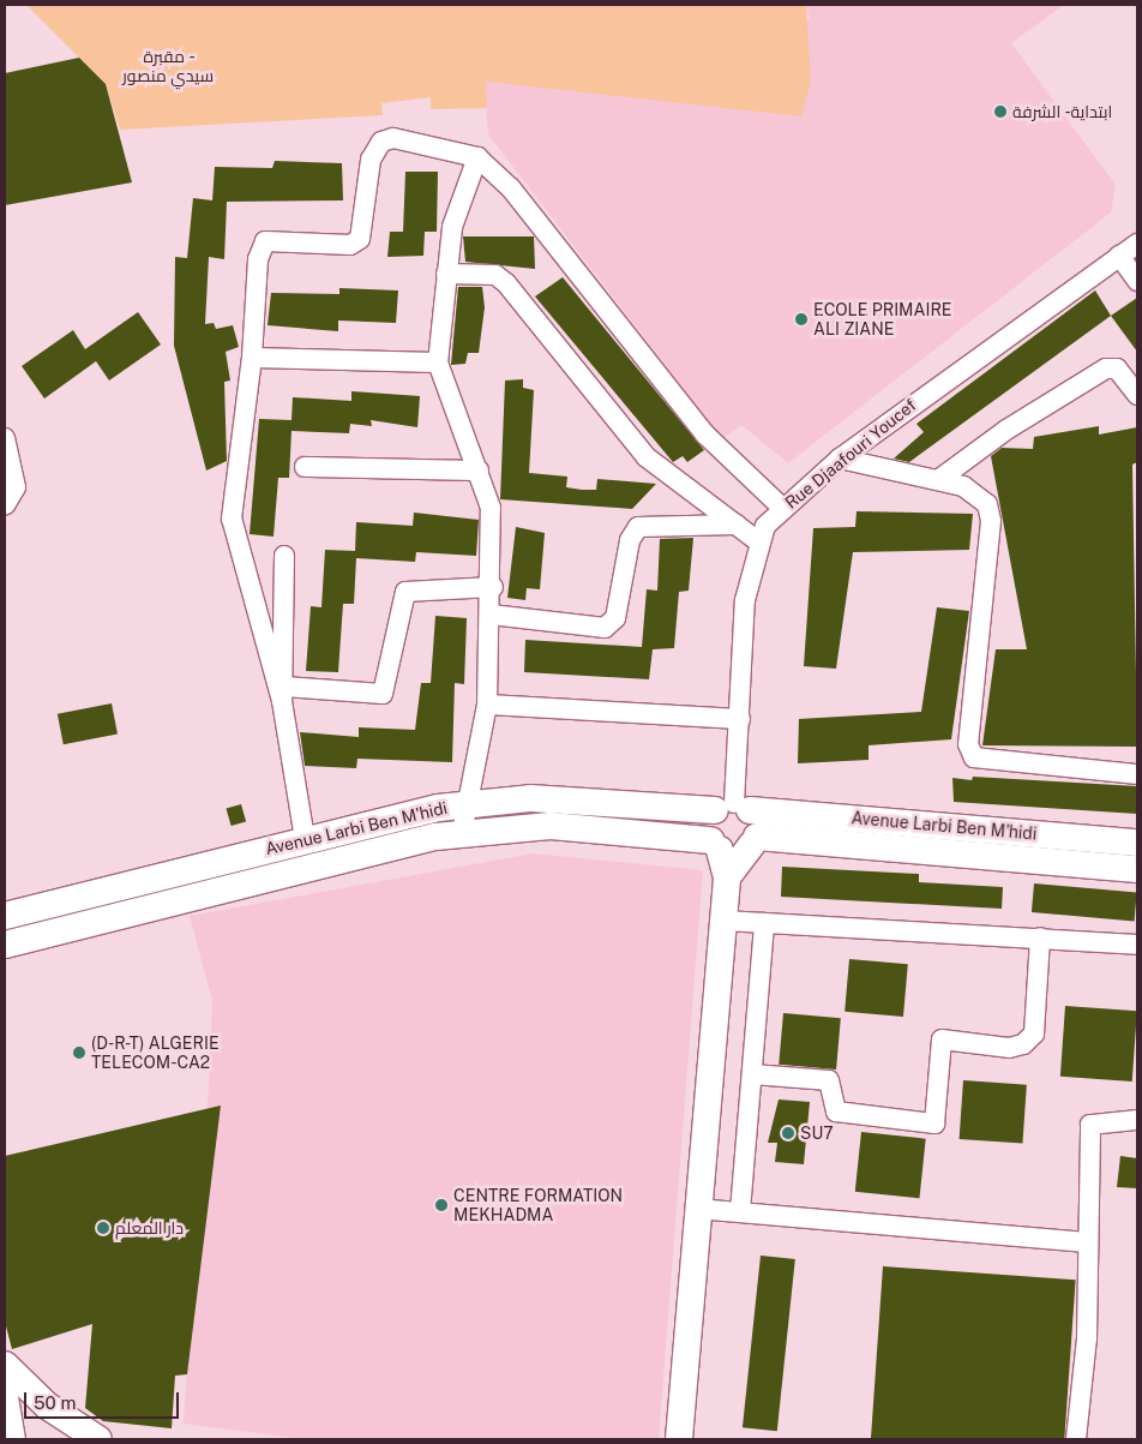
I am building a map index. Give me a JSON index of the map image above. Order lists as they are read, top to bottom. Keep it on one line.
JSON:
{"streets":{"main road":["Avenue Larbi Ben M'hidi"],"street":["Rue Djaafouri Youcef"]},"crossings":[["Rue Djaafouri Youcef","Avenue Larbi Ben M'hidi"]],"parks":["مقبرة - سيدي منصور"],"places":["ابتداية - الشرفة","ECOLE PRIMAIRE ALI ZIANE","(D-R-T) ALGERIE TELECOM-CA2","SU7","CENTRE FORMATION MEKHADMA","دار المعلم"],"scale_bar":"50 m"}
